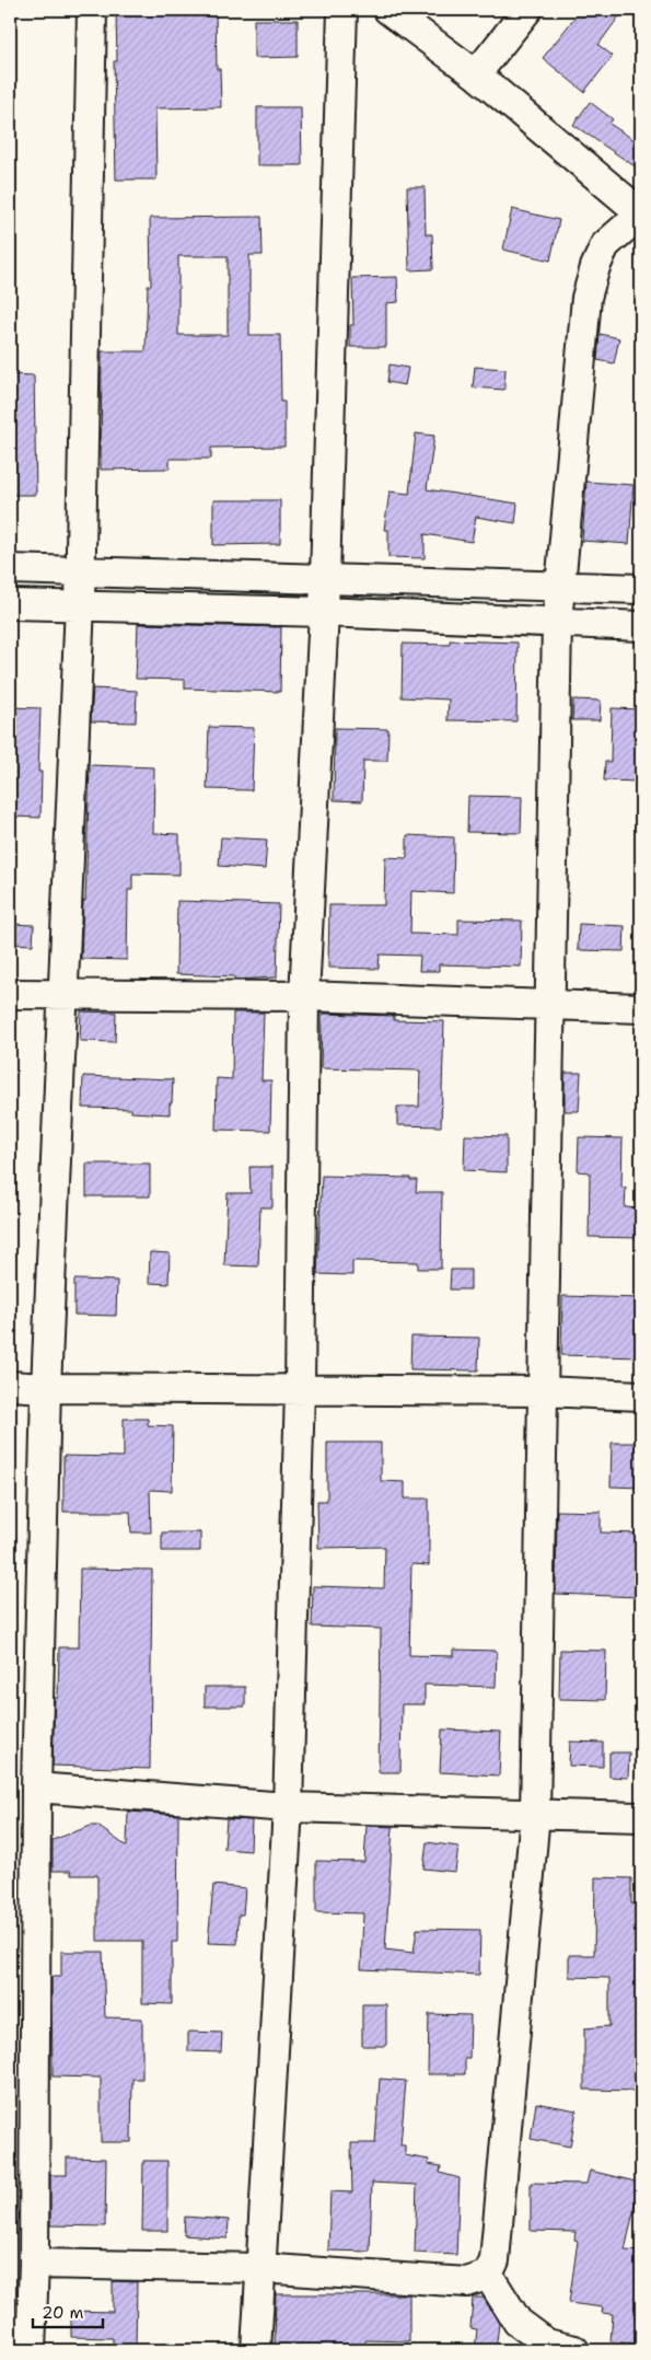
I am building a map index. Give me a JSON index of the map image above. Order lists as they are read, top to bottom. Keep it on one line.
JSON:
{"scale_bar":"20 m"}
